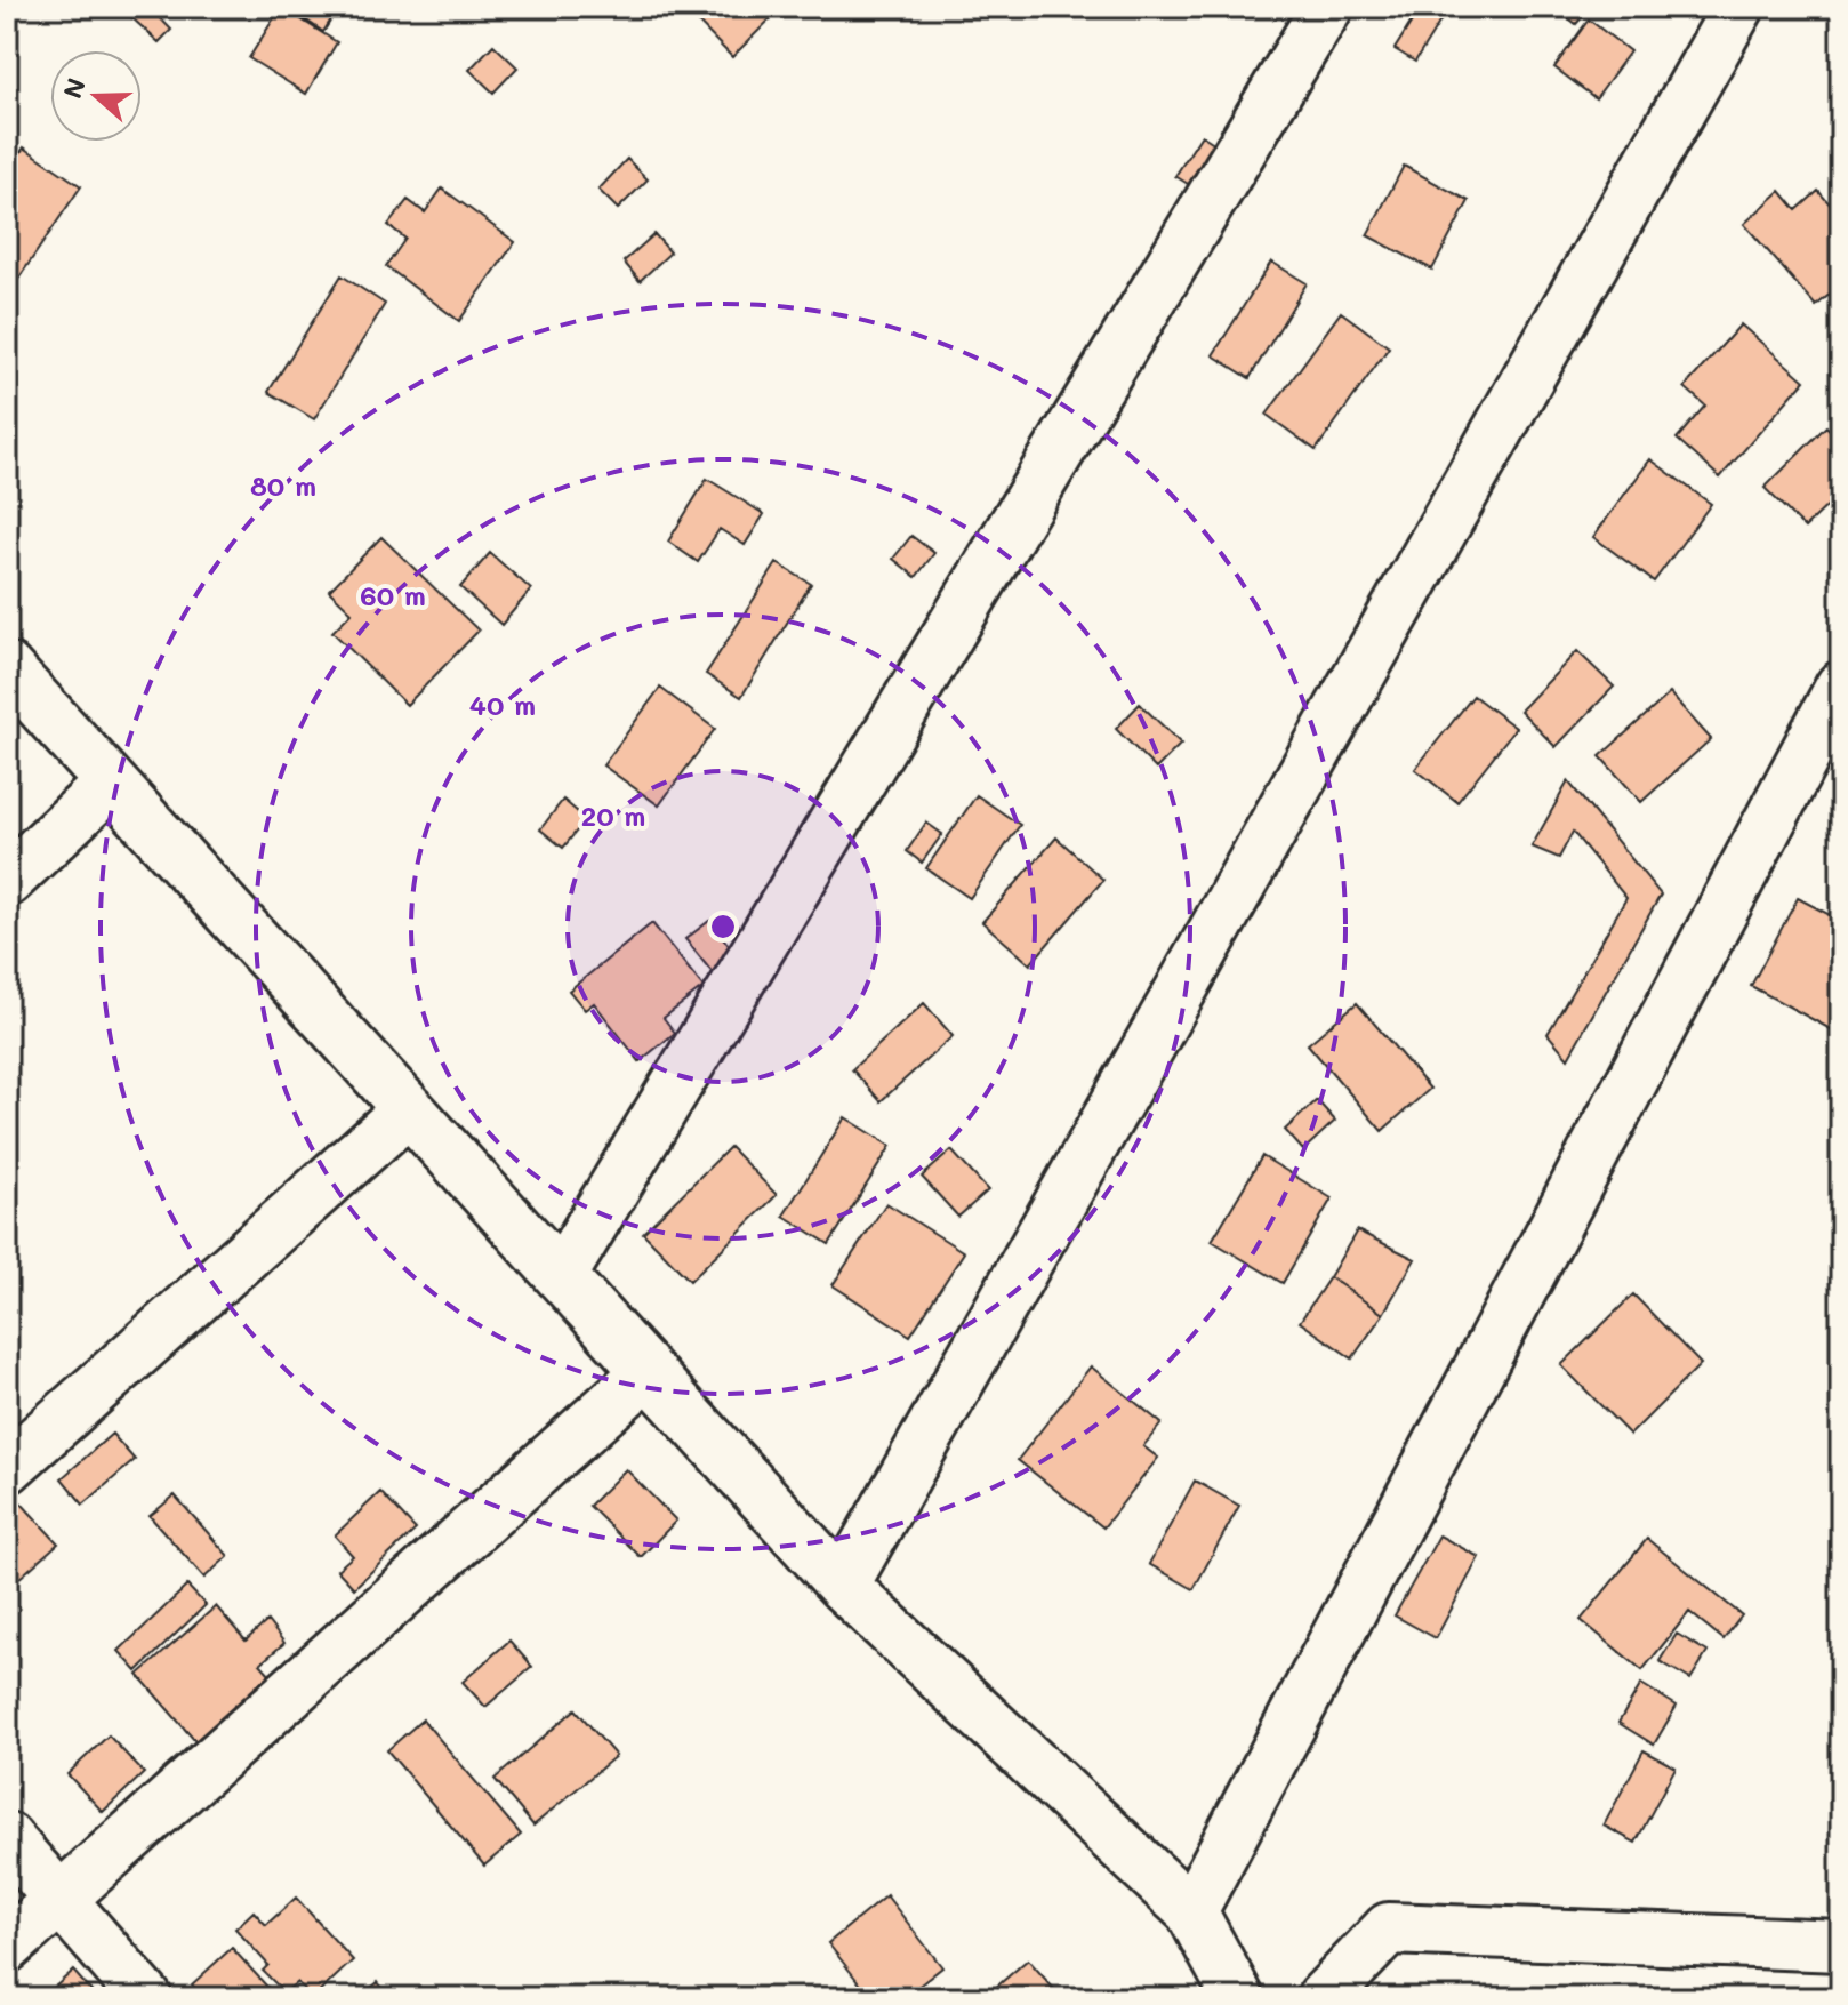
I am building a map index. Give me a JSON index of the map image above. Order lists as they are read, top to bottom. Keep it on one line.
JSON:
{"north":"left","rings":["80 m","60 m","40 m","20 m"]}
